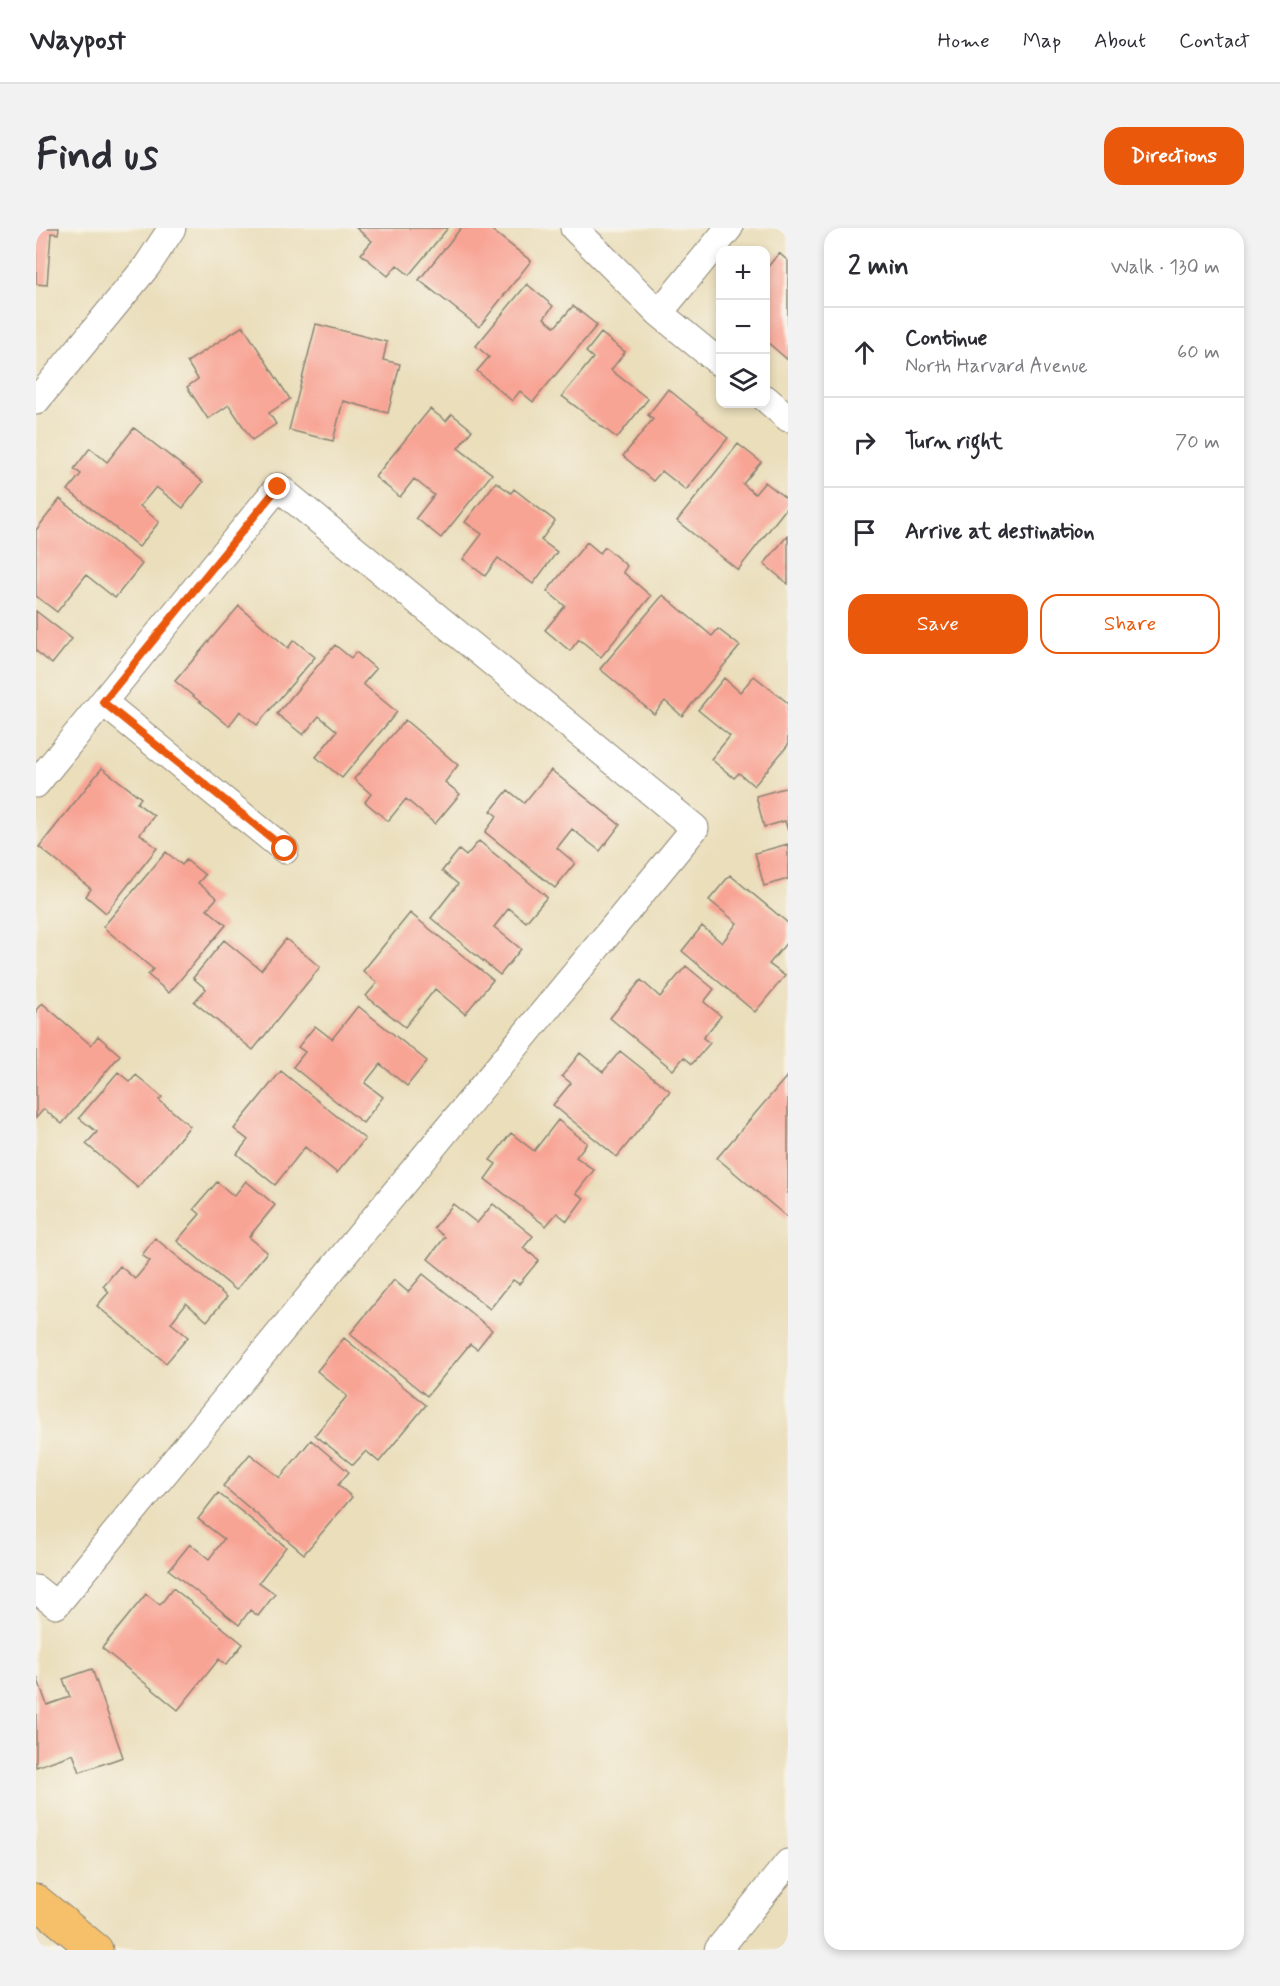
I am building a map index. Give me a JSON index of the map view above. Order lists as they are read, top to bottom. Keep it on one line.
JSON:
{"page":{"header":"Waypost","nav":["Home","Map","About","Contact"],"buttons":["Directions",["Save","Share"]],"title":"Find us","heading":["2 min","Walk · 130 m"],"map_buttons":["+","−"],"list":[["Continue","North Harvard Avenue","60 m"],["Turn right","70 m"],"Arrive at destination"]}}
